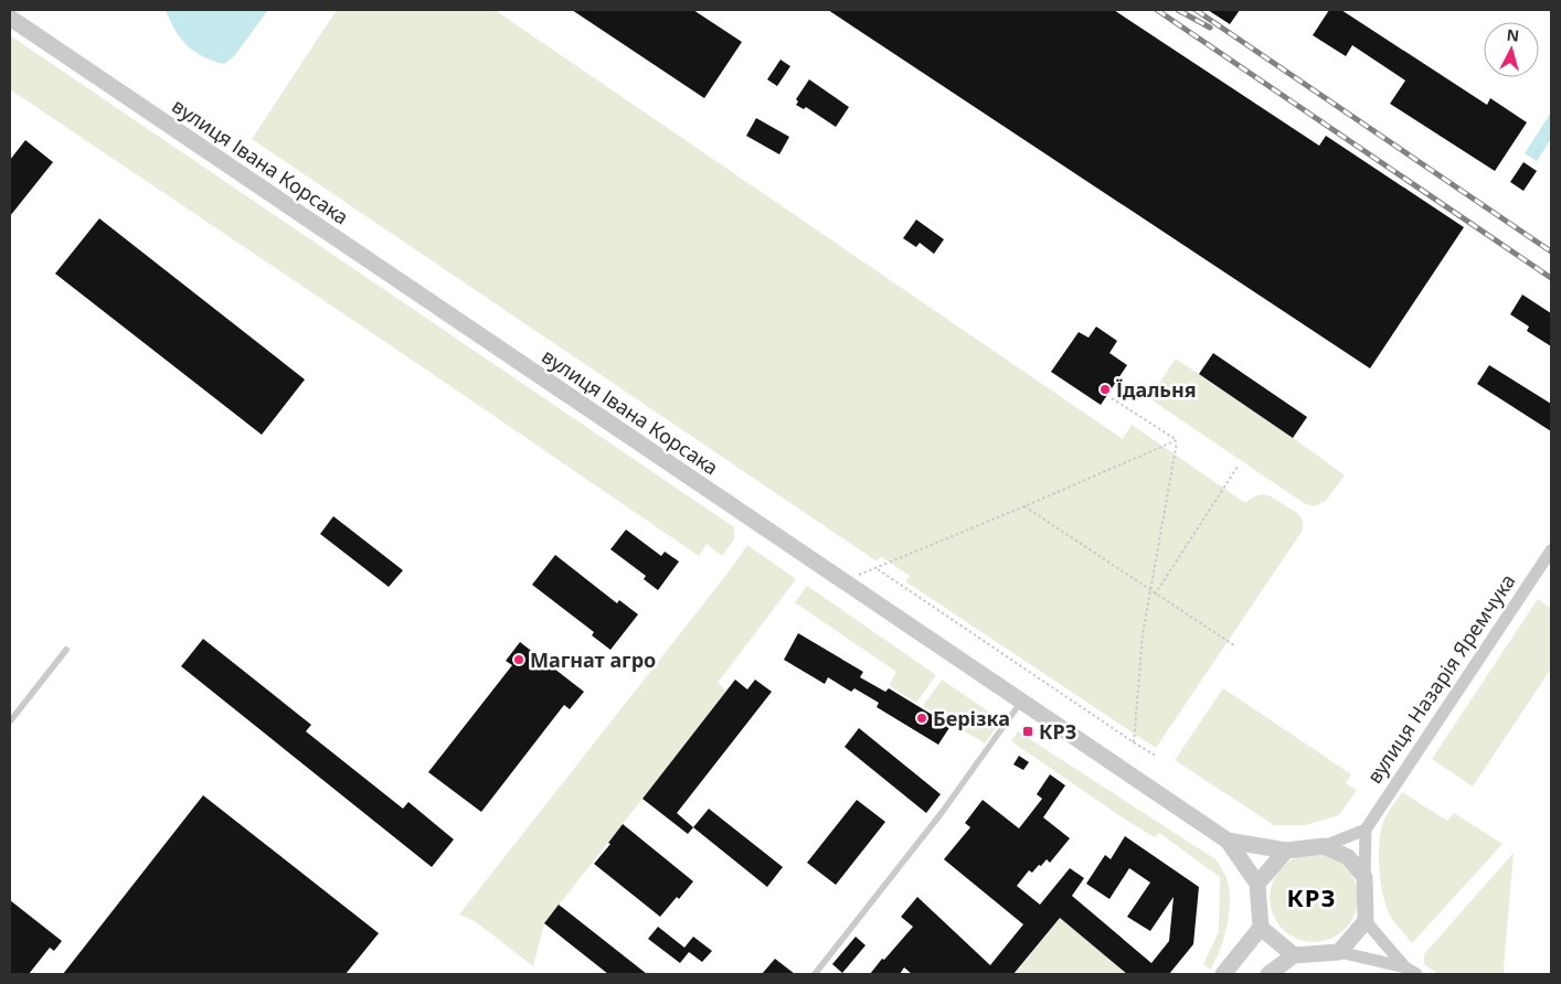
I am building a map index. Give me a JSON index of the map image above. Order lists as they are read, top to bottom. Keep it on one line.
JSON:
{"streets":{"street":["вулиця Івана Корсака","вулиця Назарія Яремчука"]},"districts":["КРЗ"],"places":{"other":["Їдальня","Магнат агро","Берізка"],"transit":["КРЗ"]},"north":"top"}
